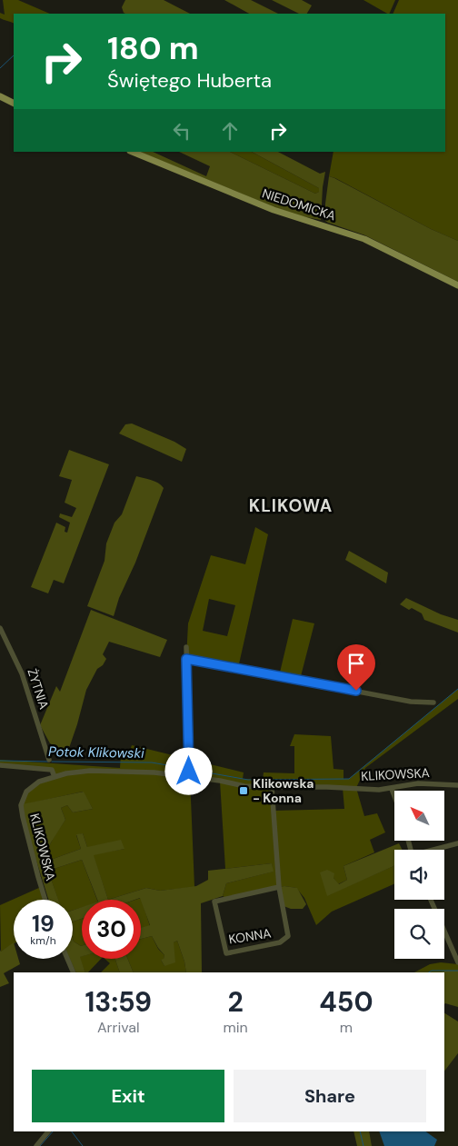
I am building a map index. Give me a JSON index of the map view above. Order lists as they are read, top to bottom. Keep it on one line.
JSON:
{"streets":{"main road":["NIEDOMICKA"],"street":["ŻYTNIA","KLIKOWSKA","KONNA"]},"crossings":[["KLIKOWSKA","KONNA"]],"districts":["KLIKOWA"],"water":["Potok Klikowski"],"places":{"transit":["Klikowska - Konna"]},"north":"top left","page":{"turn":["180 m","Świętego Huberta"],"speed":"19 km/h","limit":"30","eta":["13:59","Arrival","2","min","450","m"],"buttons":["Exit","Share"]}}
